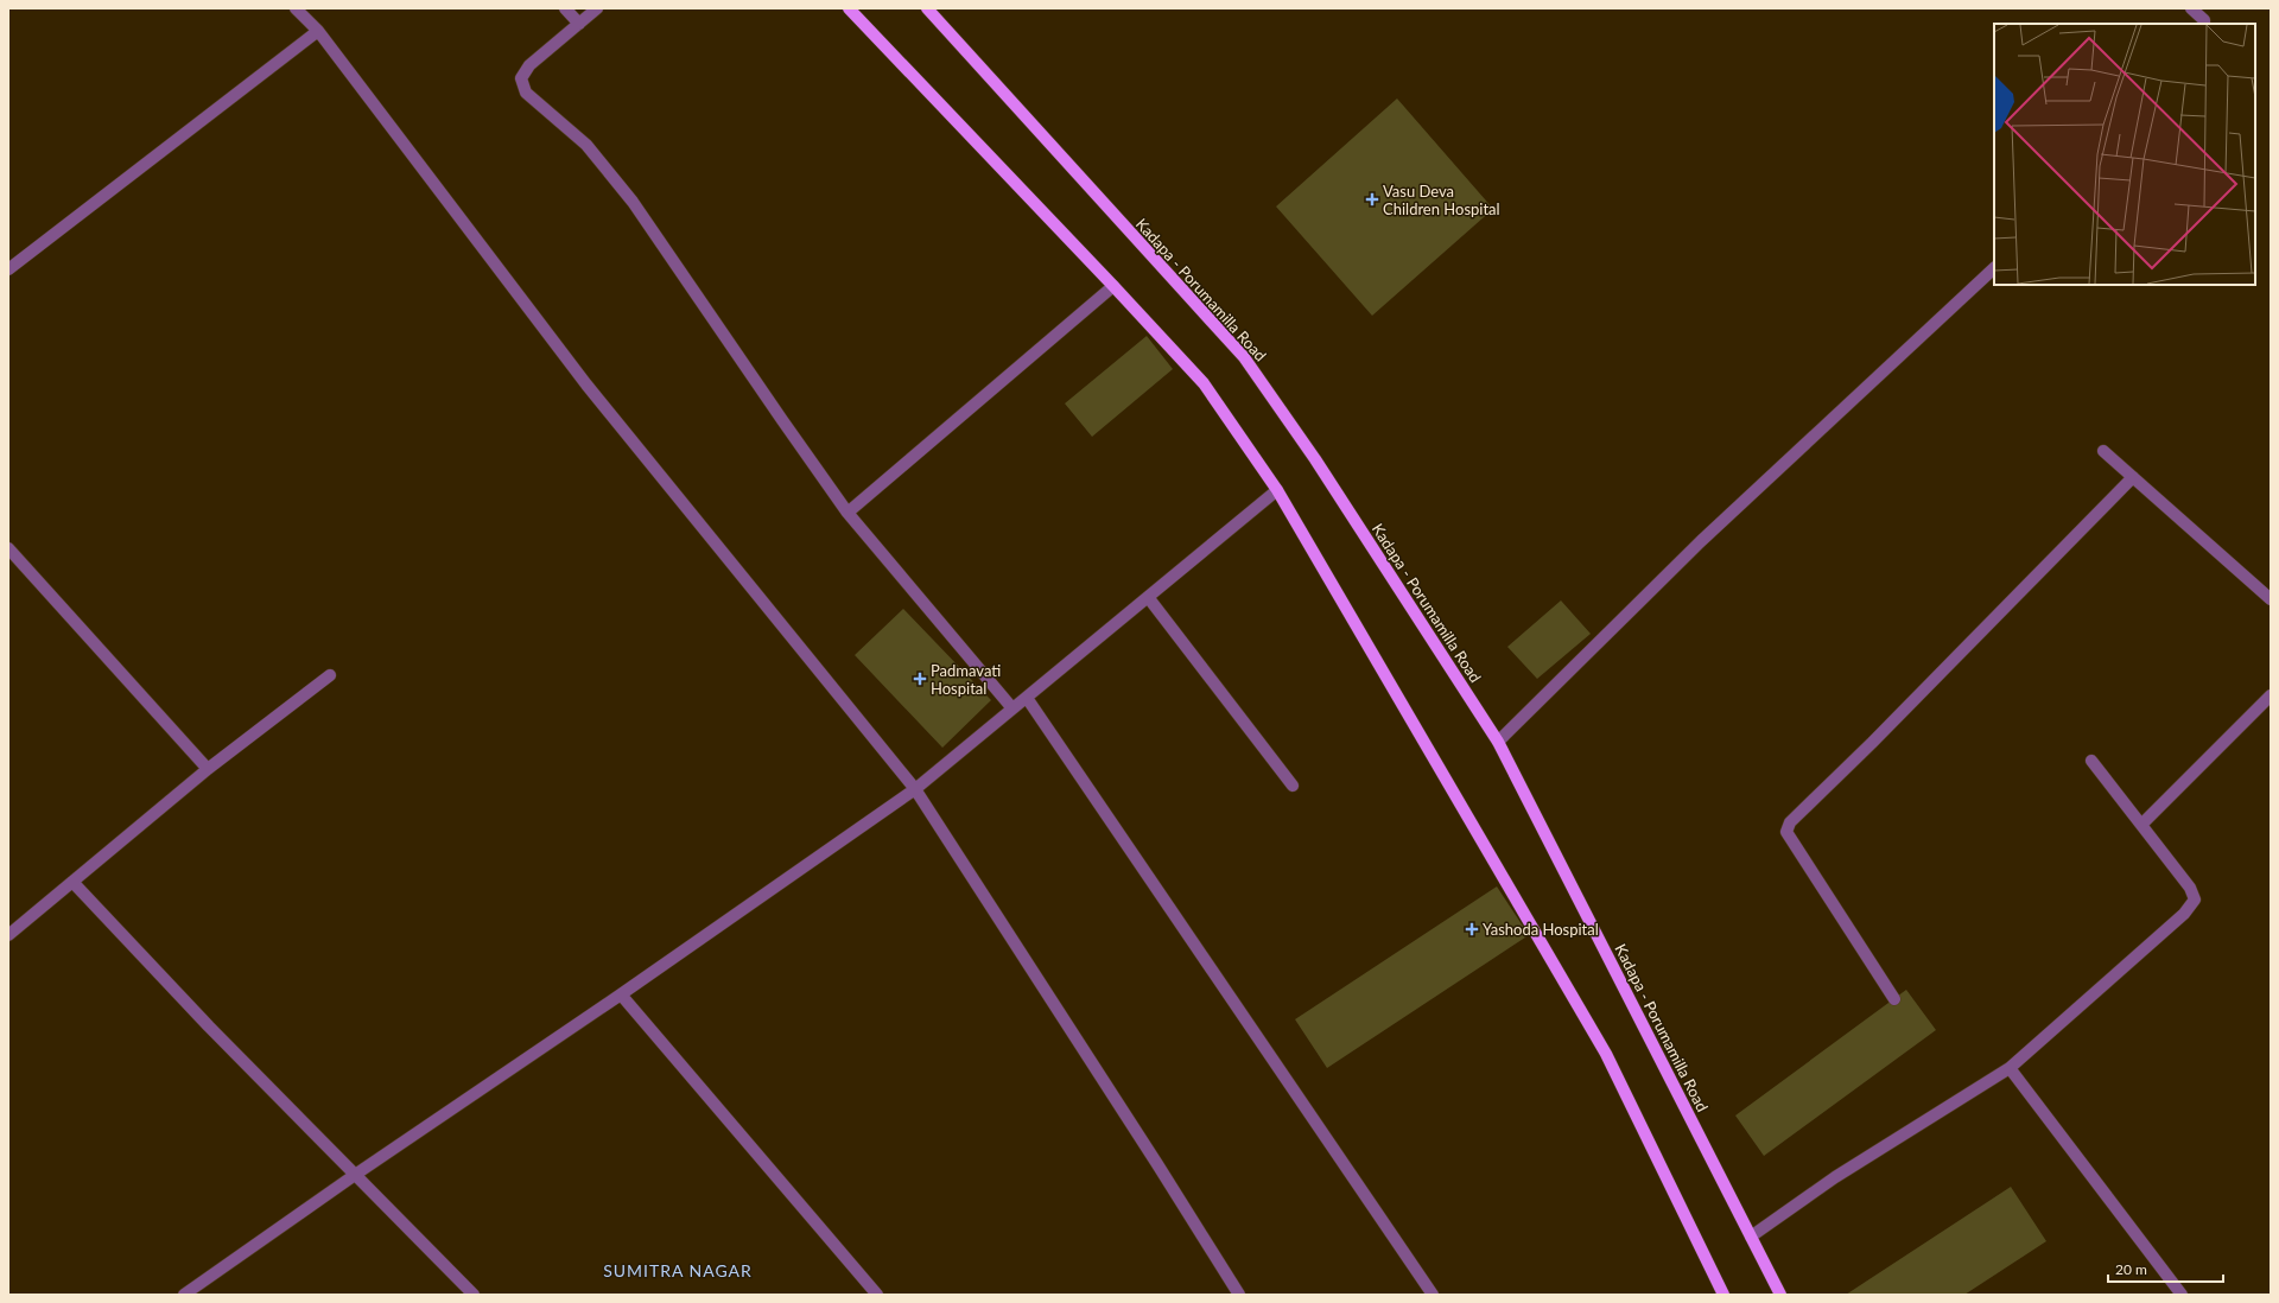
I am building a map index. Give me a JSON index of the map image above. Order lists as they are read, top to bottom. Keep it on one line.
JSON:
{"streets":{"main road":["Kadapa - Porumamilla Road"]},"districts":["SUMITRA NAGAR"],"places":{"health":["Vasu Deva Children Hospital","Padmavati Hospital","Yashoda Hospital"]},"scale_bar":"20 m"}
